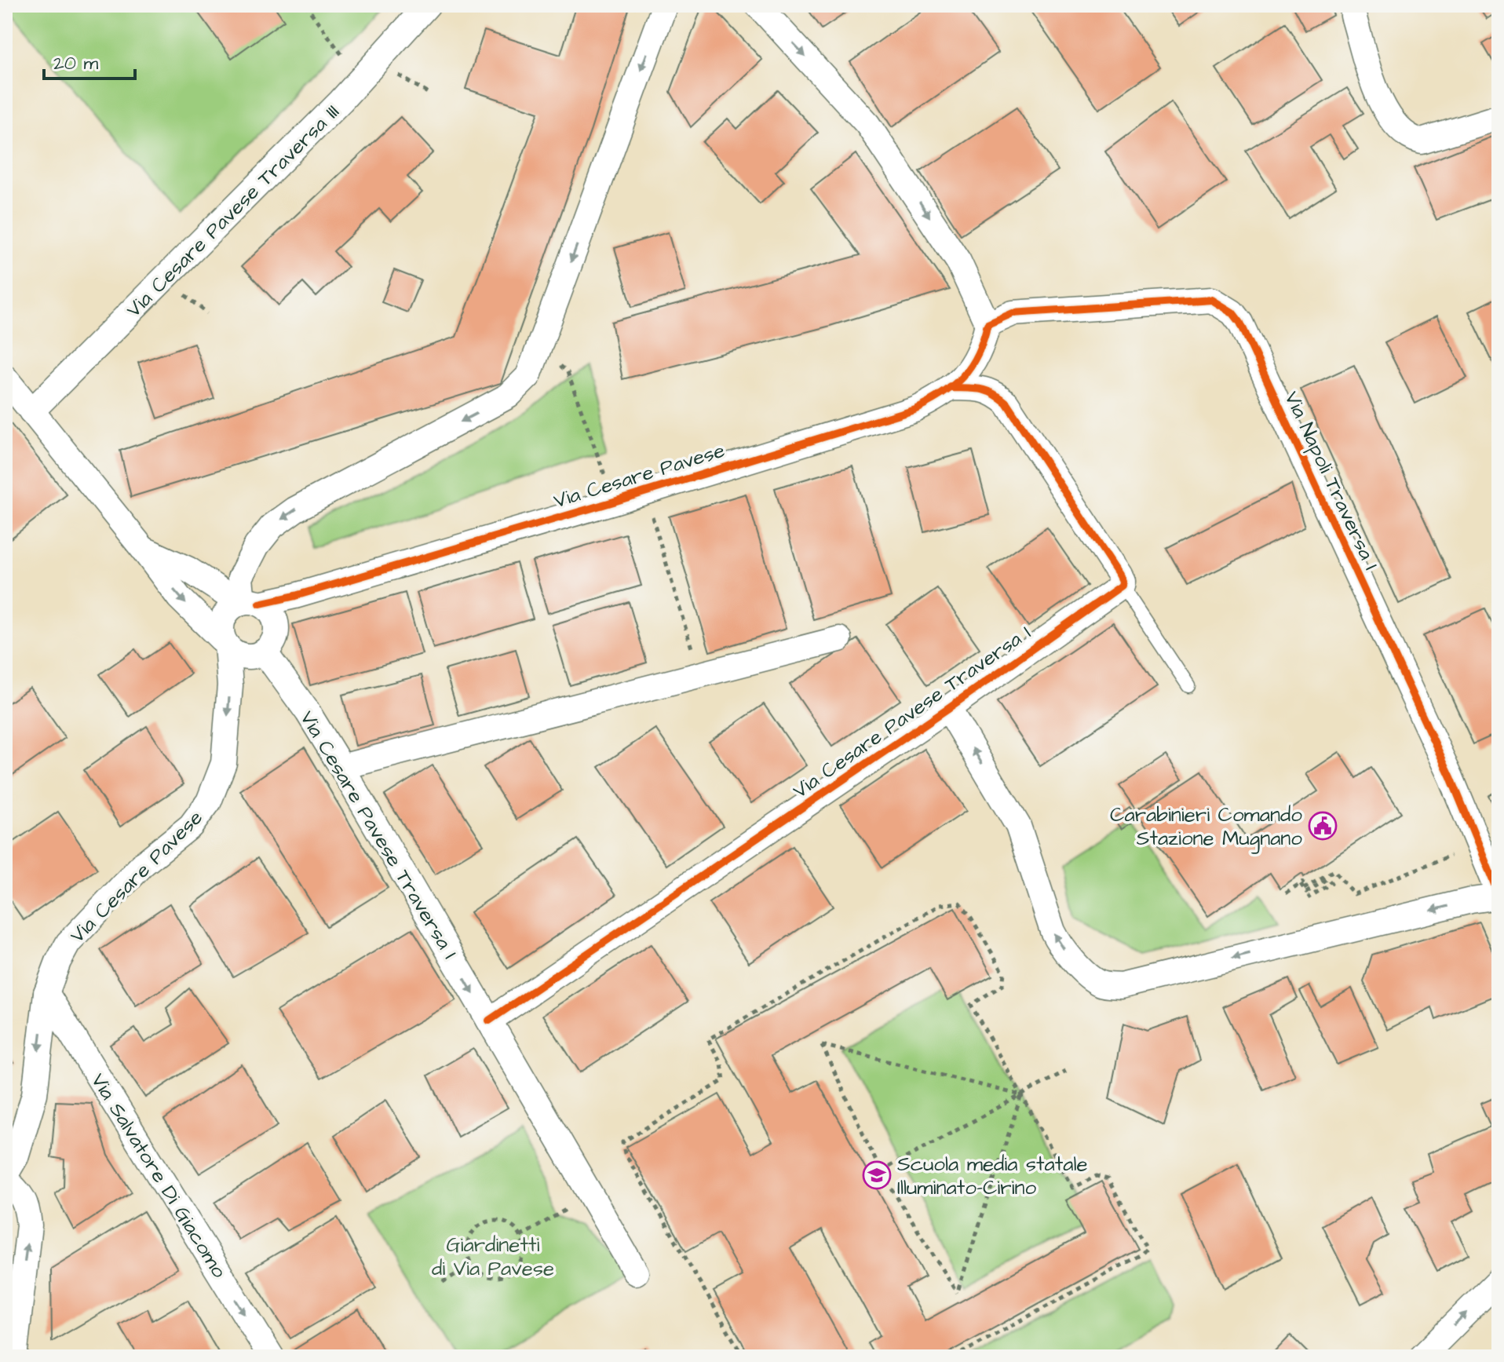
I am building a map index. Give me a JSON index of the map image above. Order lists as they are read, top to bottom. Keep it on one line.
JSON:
{"streets":{"street":["Via Cesare Pavese Traversa III","Via Cesare Pavese","Via Napoli Traversa I","Via Cesare Pavese Traversa I","Via Salvatore Di Giacomo"]},"crossings":[["Via Cesare Pavese","Via Napoli Traversa I"],["Via Cesare Pavese","Via Cesare Pavese Traversa I"],["Via Cesare Pavese","Via Salvatore Di Giacomo"]],"one_way":["Via Salvatore Di Giacomo"],"parks":["Giardinetti di Via Pavese"],"places":{"public building":["Carabinieri Comando Stazione Mugnano"],"school or university":["Scuola media statale Illuminato-Cirino"]},"scale_bar":"20 m"}
